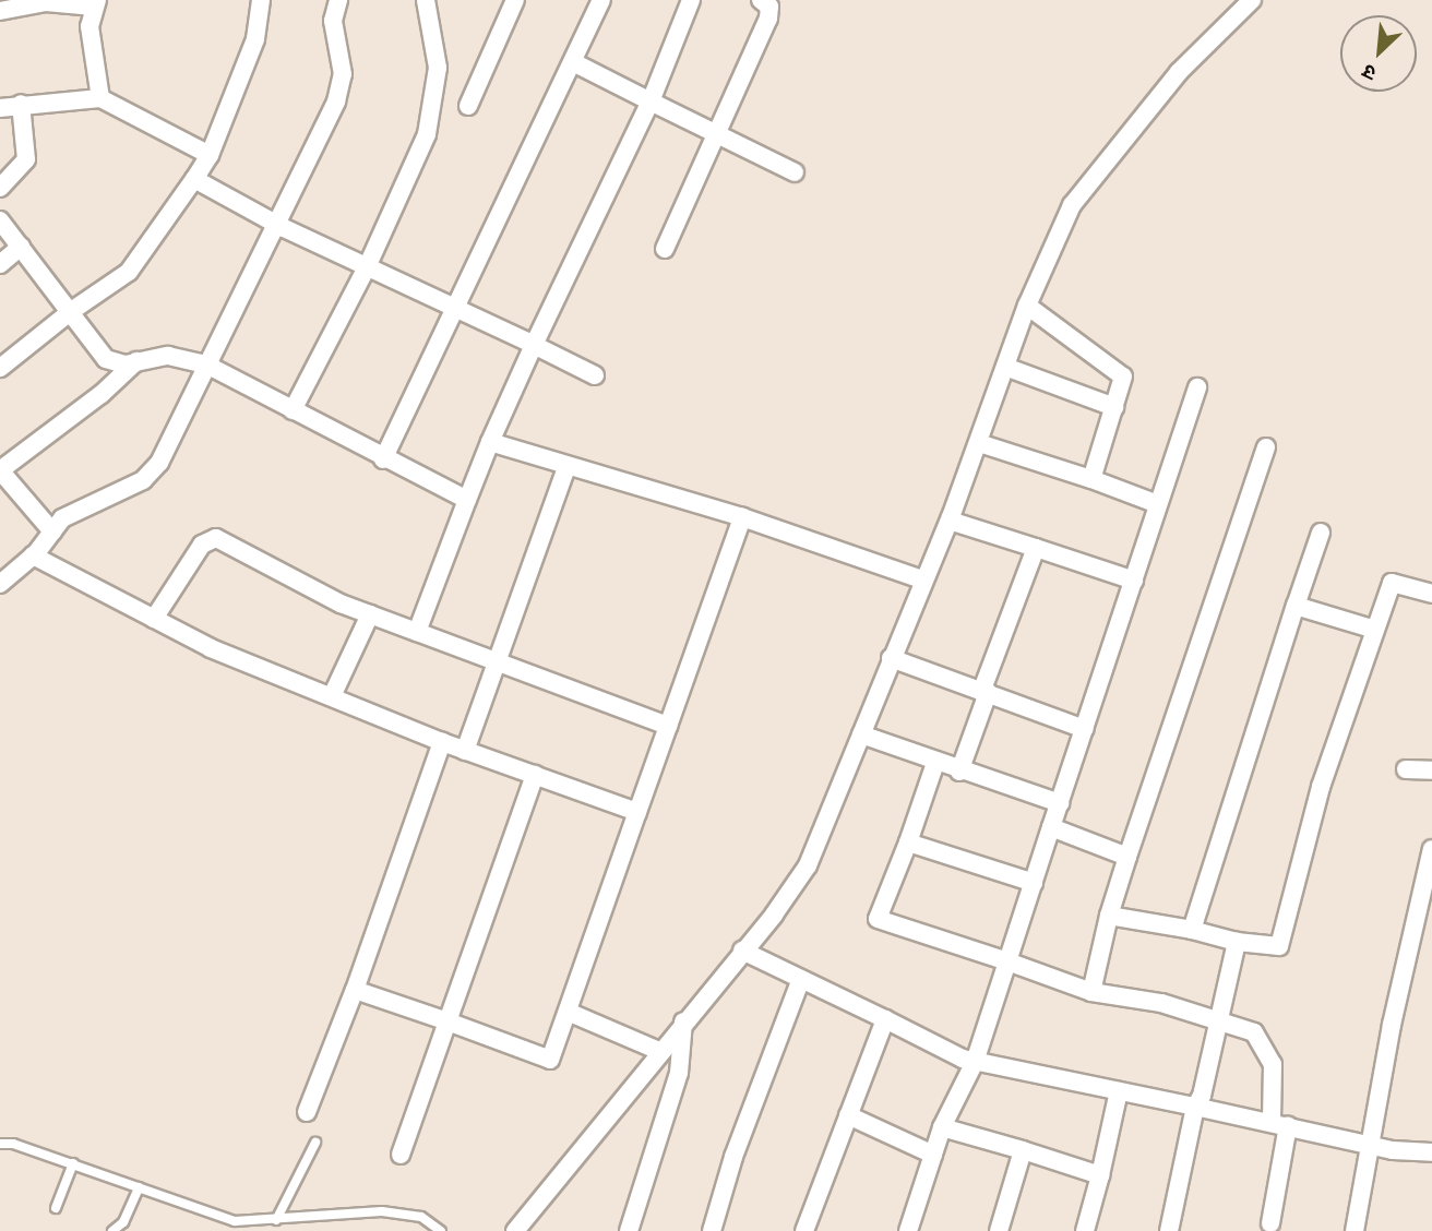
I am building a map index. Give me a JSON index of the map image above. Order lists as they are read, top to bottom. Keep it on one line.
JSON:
{"north":"bottom left"}
